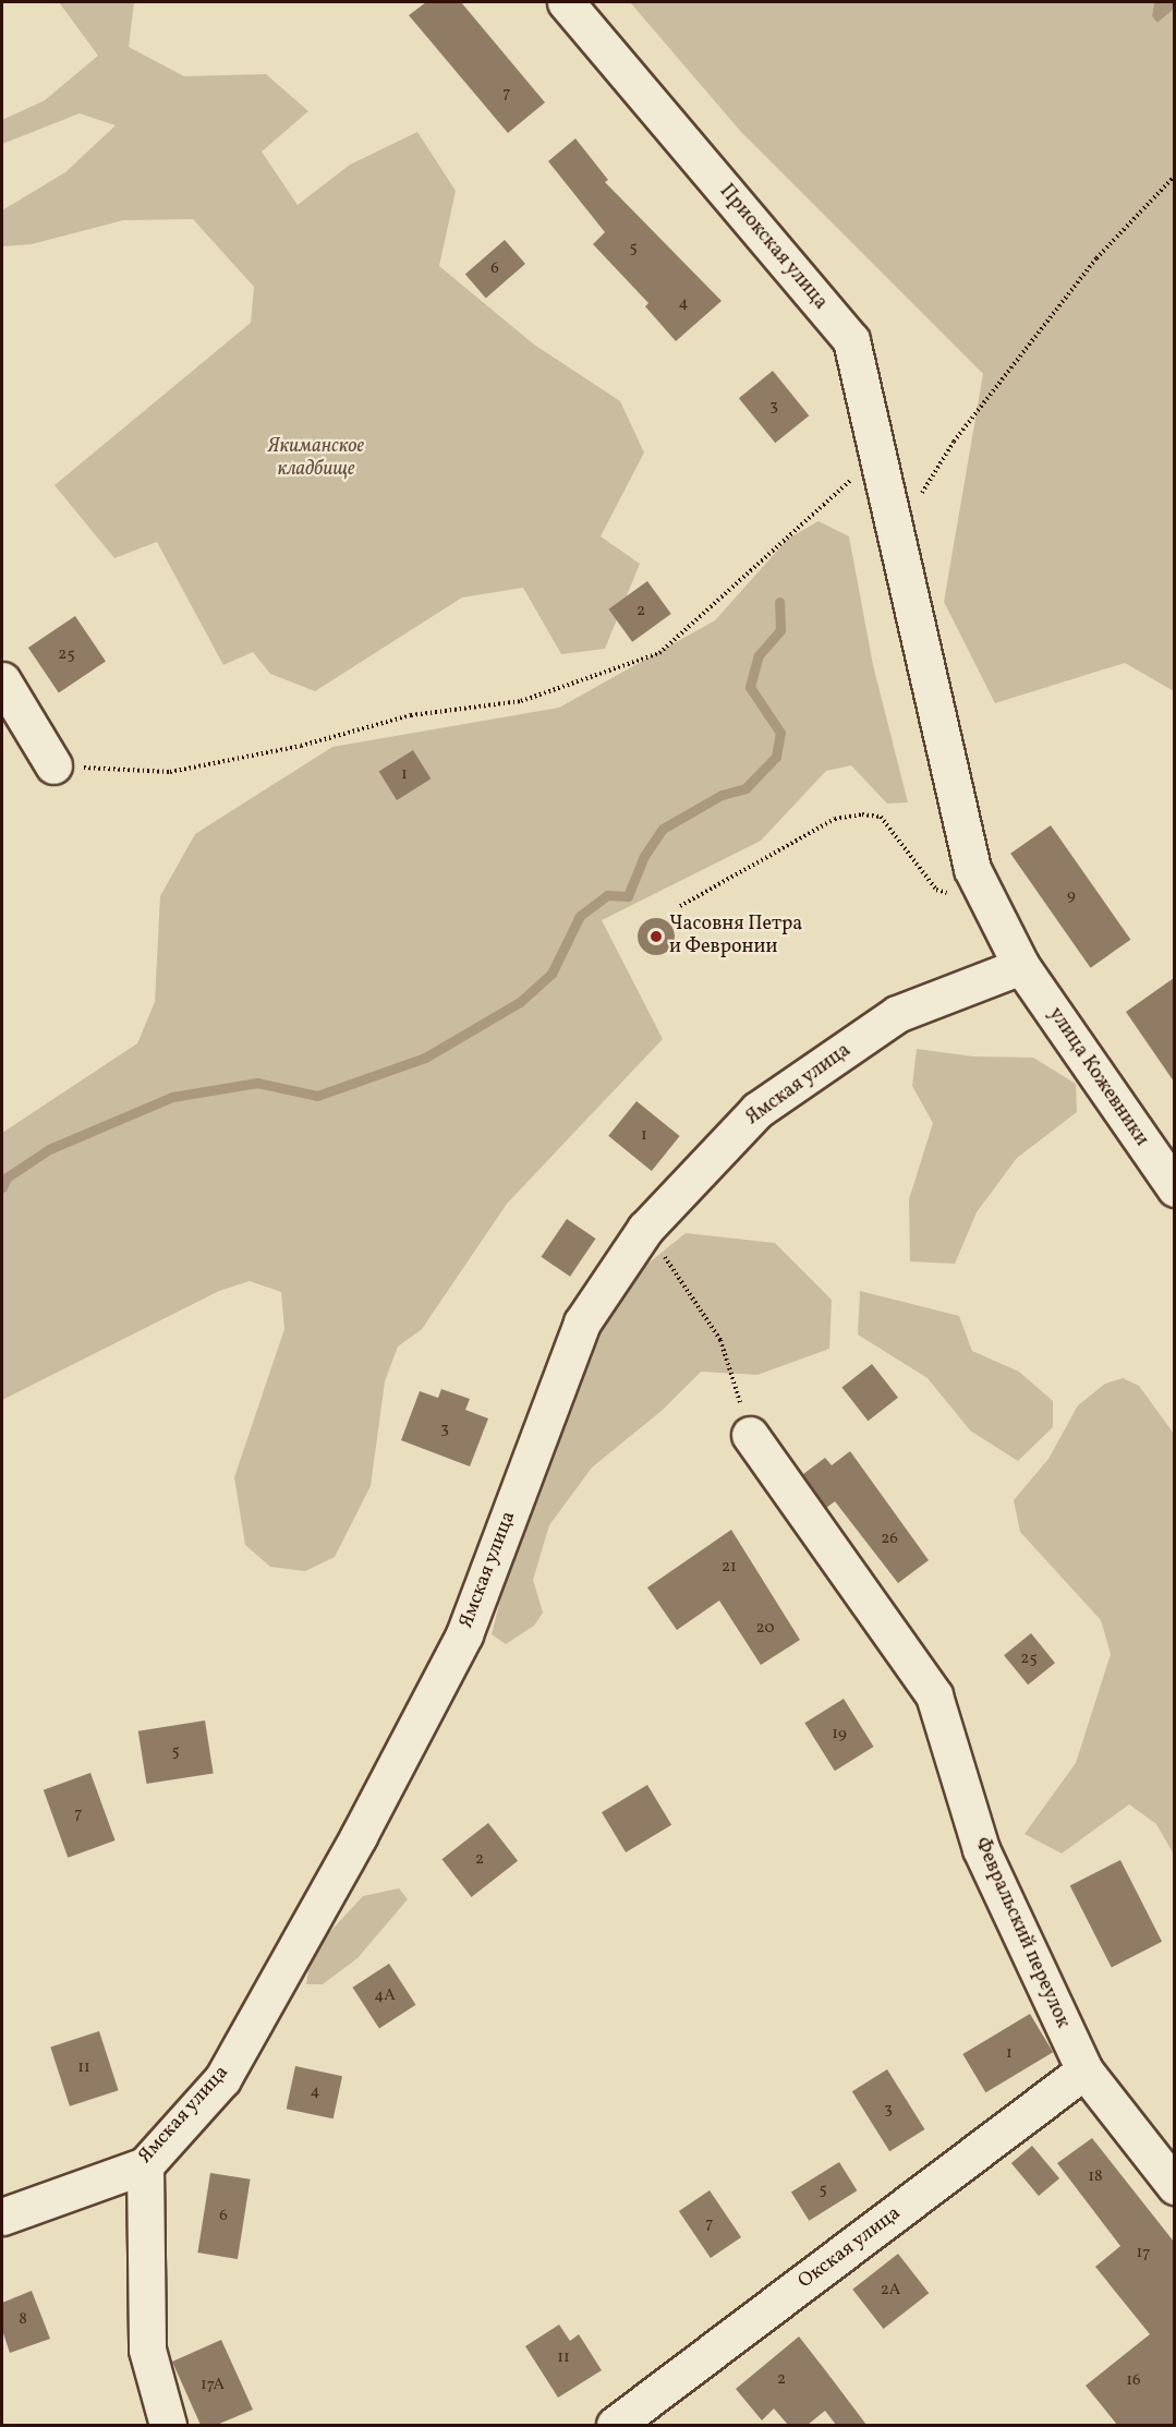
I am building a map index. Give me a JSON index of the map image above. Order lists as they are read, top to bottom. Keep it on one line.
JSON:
{"streets":{"street":["Приокская улица","улица Кожевники","Ямская улица","Февральский переулок","Окская улица"]},"crossings":[["Приокская улица","улица Кожевники"],["улица Кожевники","Ямская улица"],["Февральский переулок","Окская улица"]],"parks":["Якиманское кладбище"],"places":["Часовня Петра и Февронии"],"house_numbers":["7","5","6","4","3","2","25","1","9","1","3","26","21","20","25","19","5","7","2","4А","1","11","4","3","18","5","6","7","17","2А","8","11","2","16","17А"]}
